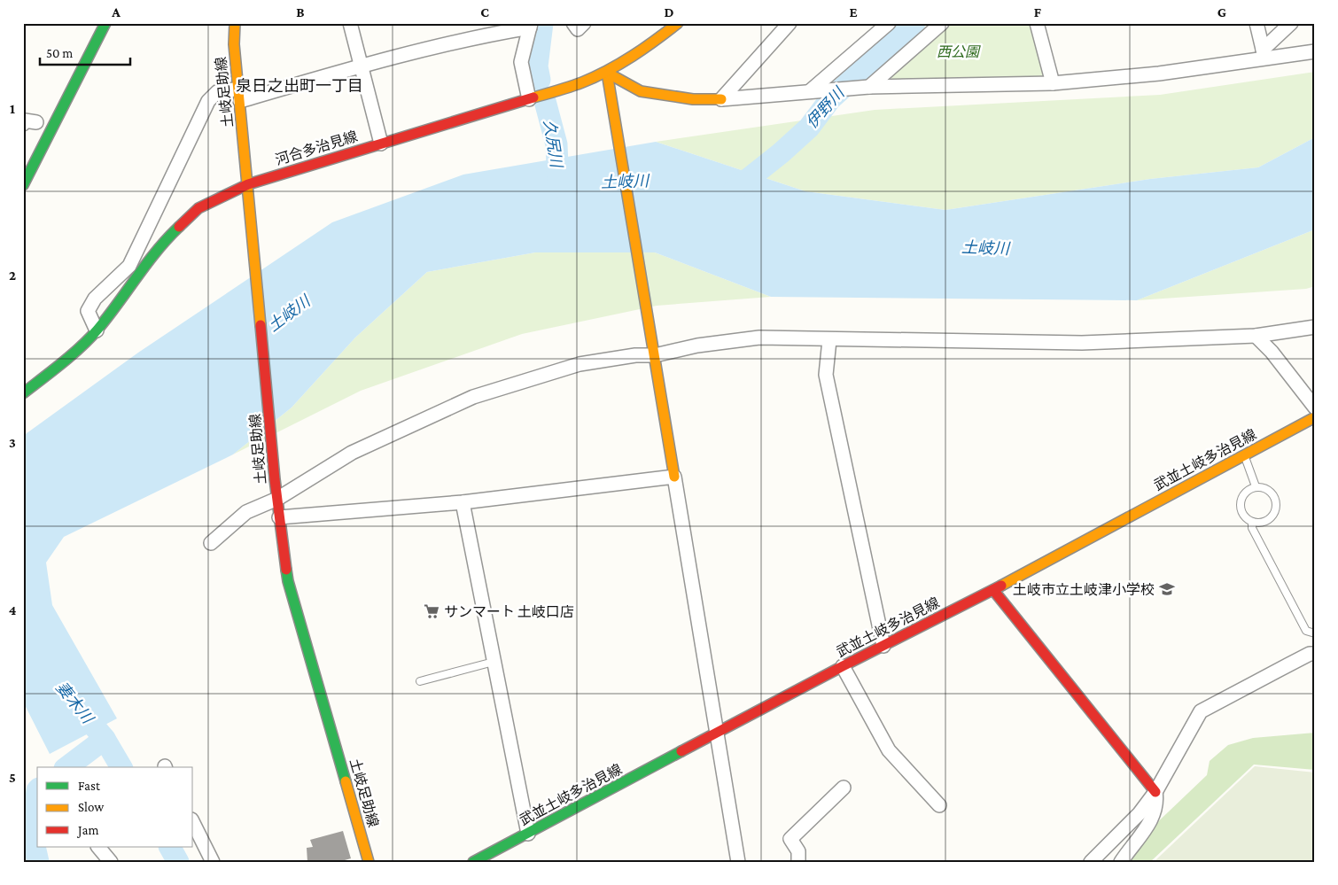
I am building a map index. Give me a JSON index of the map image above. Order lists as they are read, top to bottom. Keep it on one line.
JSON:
{"streets":{"main road":["土岐足助線","河合多治見線","武並土岐多治見線"]},"crossings":[["土岐足助線","河合多治見線"]],"districts":["泉日之出町一丁目"],"water":["伊野川","久尻川","土岐川","妻木川"],"parks":["西公園"],"places":{"school or university":["土岐市立土岐津小学校"],"supermarket":["サンマート 土岐口店"]},"legend":["Fast","Slow","Jam"],"scale_bar":"50 m","grid":{"columns":["A","B","C","D","E","F","G"],"rows":["1","2","3","4","5"]}}
